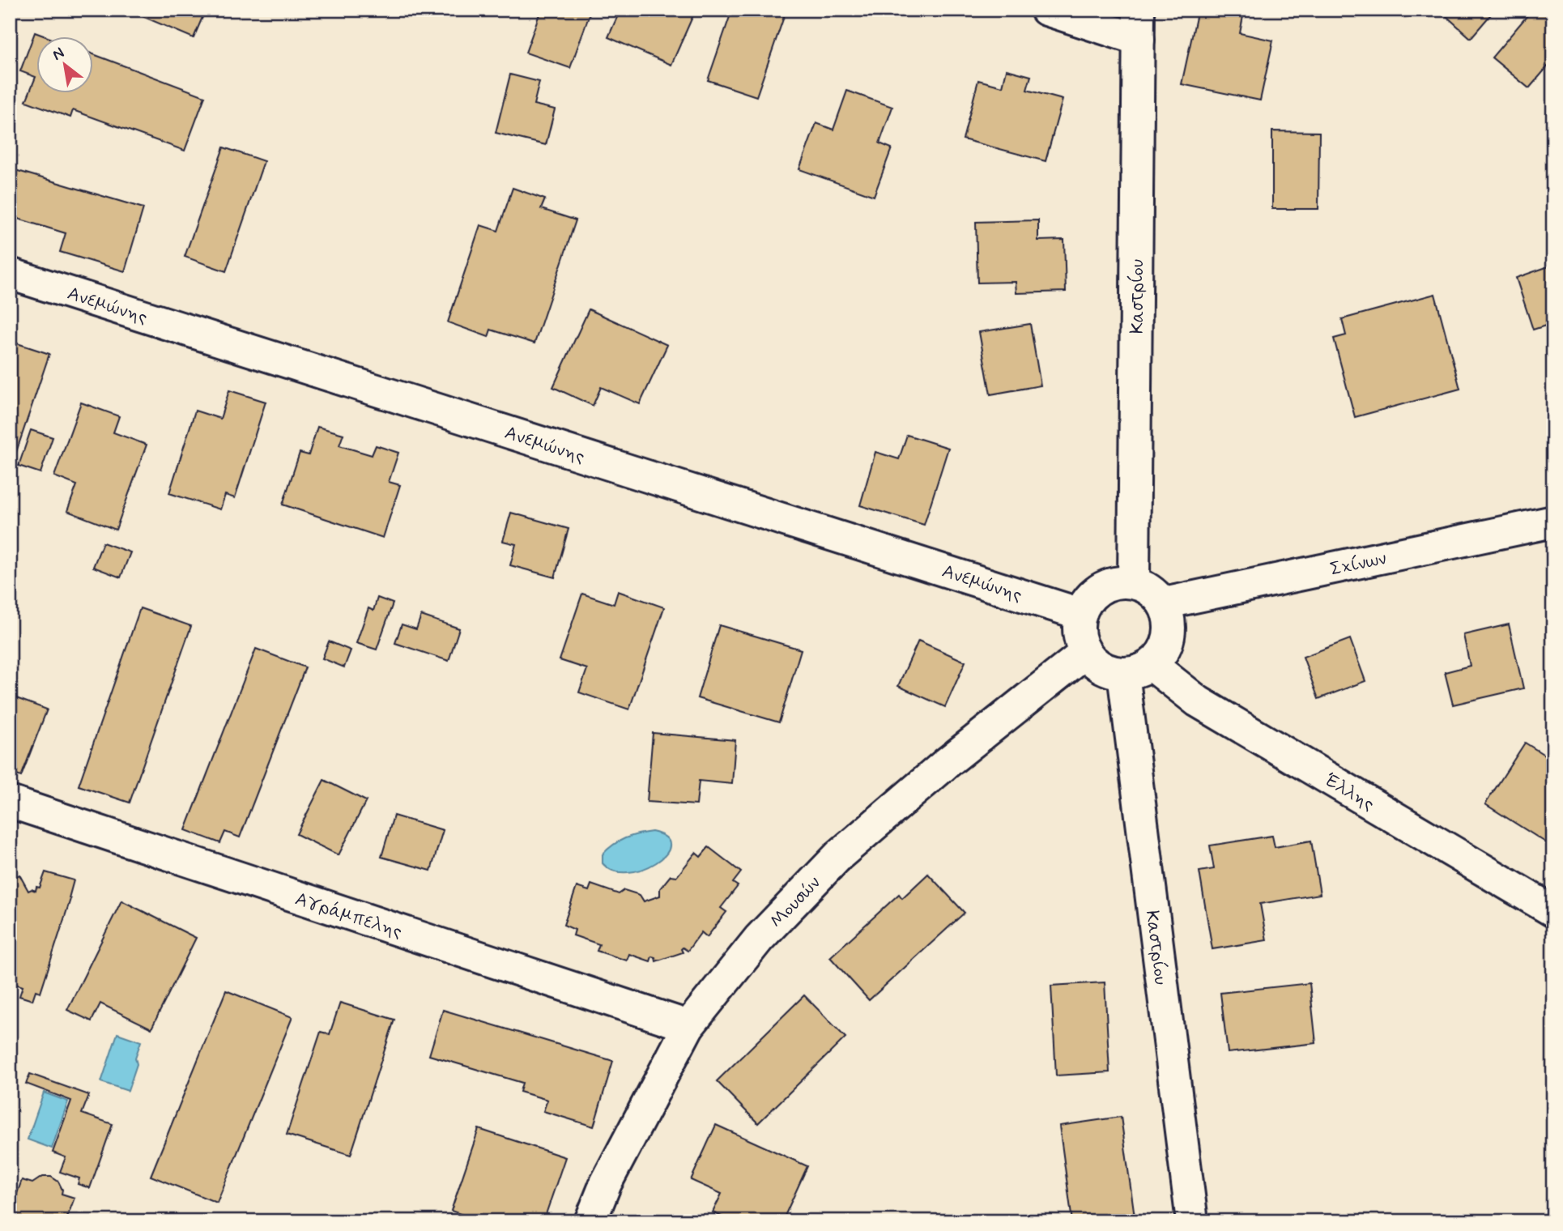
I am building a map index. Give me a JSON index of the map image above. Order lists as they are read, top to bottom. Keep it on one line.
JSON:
{"streets":{"street":["Καστρίου","Ανεμώνης","Σχίνων","Έλλης","Μουσών","Αγράμπελης"]},"crossings":[["Καστρίου","Ανεμώνης"],["Καστρίου","Σχίνων"],["Καστρίου","Έλλης"],["Καστρίου","Μουσών"],["Ανεμώνης","Σχίνων"],["Ανεμώνης","Έλλης"],["Ανεμώνης","Μουσών"],["Σχίνων","Έλλης"],["Σχίνων","Μουσών"],["Έλλης","Μουσών"],["Μουσών","Αγράμπελης"]],"north":"top left"}
